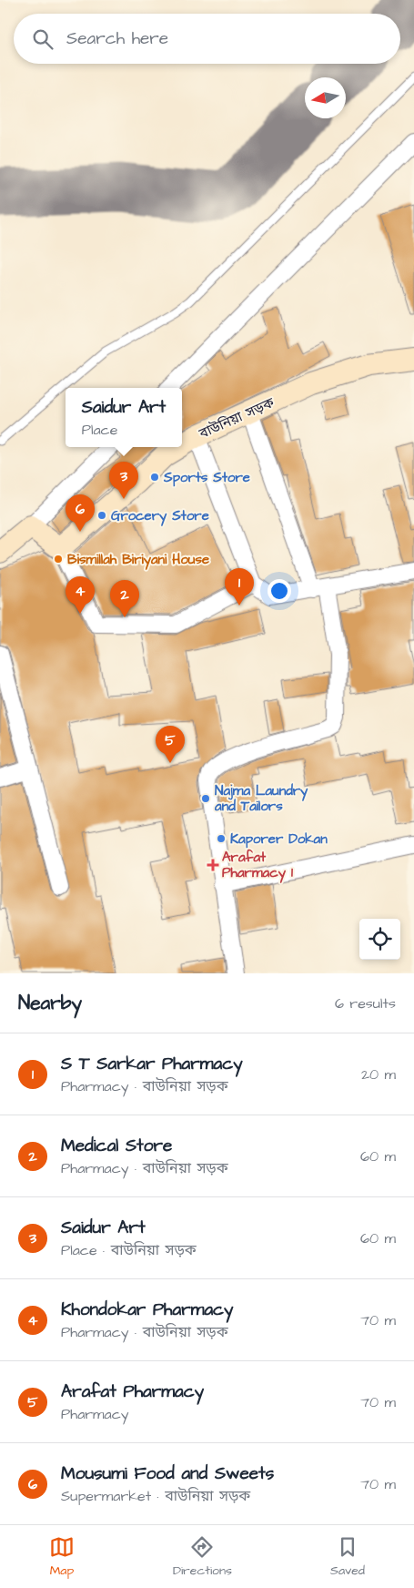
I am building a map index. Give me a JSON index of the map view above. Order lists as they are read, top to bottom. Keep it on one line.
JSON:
{"streets":{"street":["বাউনিয়া সড়ক"]},"places":{"other":["Sports Store","Grocery Store","Bismillah Biriyani House","Najma Laundry and Tailors","Kaporer Dokan"],"health":["Arafat Pharmacy 1"]},"north":"left","page":{"search":"Search here","popup":["Saidur Art","Place"],"pins":["3","6","1","4","2","5"],"heading":["Nearby","6 results"],"list":[{"mark":"1","name":"S T Sarkar Pharmacy","note":"Pharmacy · বাউনিয়া সড়ক","value":"20 m"},{"mark":"2","name":"Medical Store","note":"Pharmacy · বাউনিয়া সড়ক","value":"60 m"},{"mark":"3","name":"Saidur Art","note":"Place · বাউনিয়া সড়ক","value":"60 m"},{"mark":"4","name":"Khondokar Pharmacy","note":"Pharmacy · বাউনিয়া সড়ক","value":"70 m"},{"mark":"5","name":"Arafat Pharmacy","note":"Pharmacy","value":"70 m"},{"mark":"6","name":"Mousumi Food and Sweets","note":"Supermarket · বাউনিয়া সড়ক","value":"70 m"}],"nav":["Map","Directions","Saved"]}}
